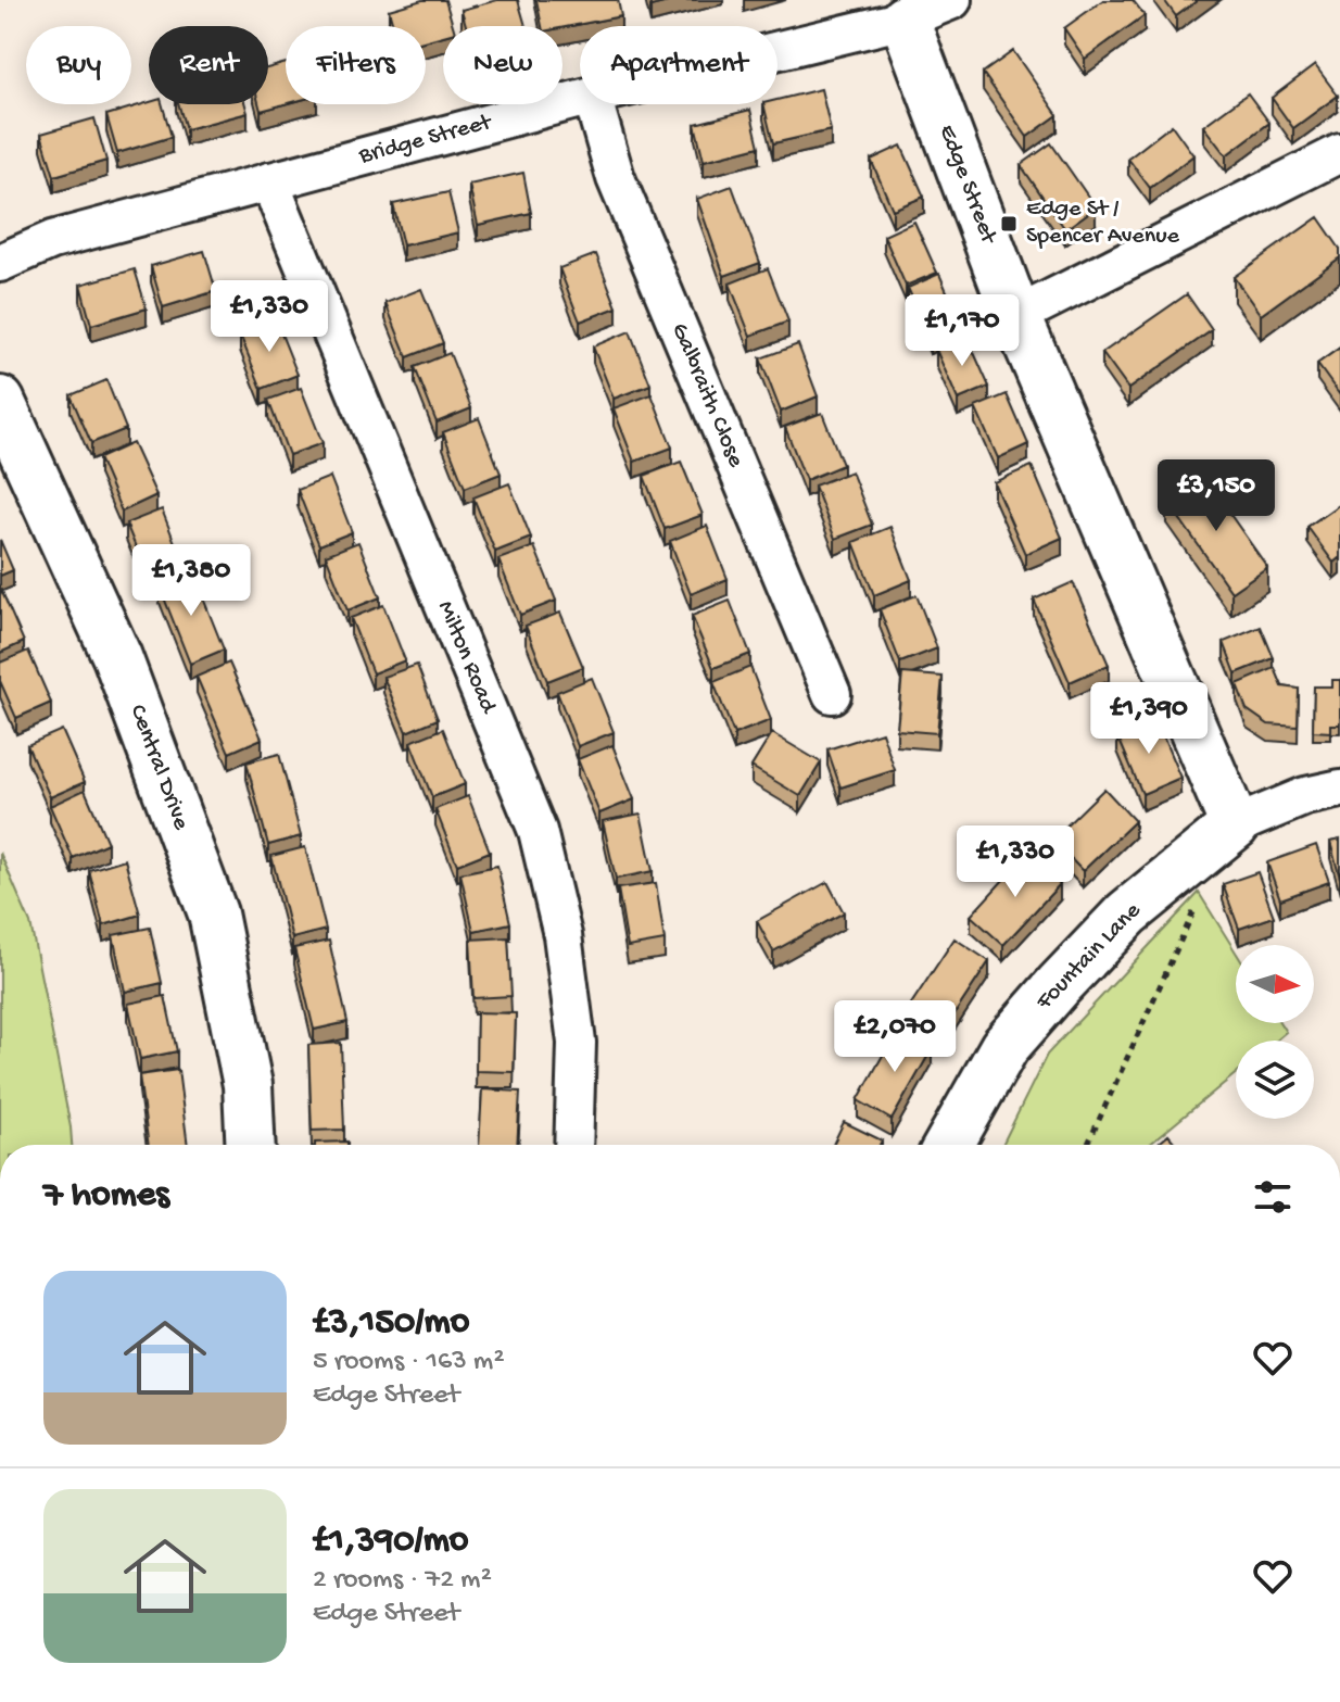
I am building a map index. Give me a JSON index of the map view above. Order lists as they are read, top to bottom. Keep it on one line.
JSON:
{"streets":{"street":["Bridge Street","Edge Street","Galbraith Close","Milton Road","Central Drive","Fountain Lane"]},"crossings":[["Bridge Street","Edge Street"],["Bridge Street","Milton Road"],["Edge Street","Fountain Lane"]],"places":{"transit":["Edge St / Spencer Avenue"]},"north":"right","page":{"chip":["Buy","Rent","Filters","New","Apartment"],"price":["£1,330","£1,170","£3,150","£1,380","£1,390","£1,330","£2,070"],"heading":"7 homes","list":[{"name":"£3,150/mo","note":"5 rooms · 163 m² · Edge Street"},{"name":"£1,390/mo","note":"2 rooms · 72 m² · Edge Street"}]}}
